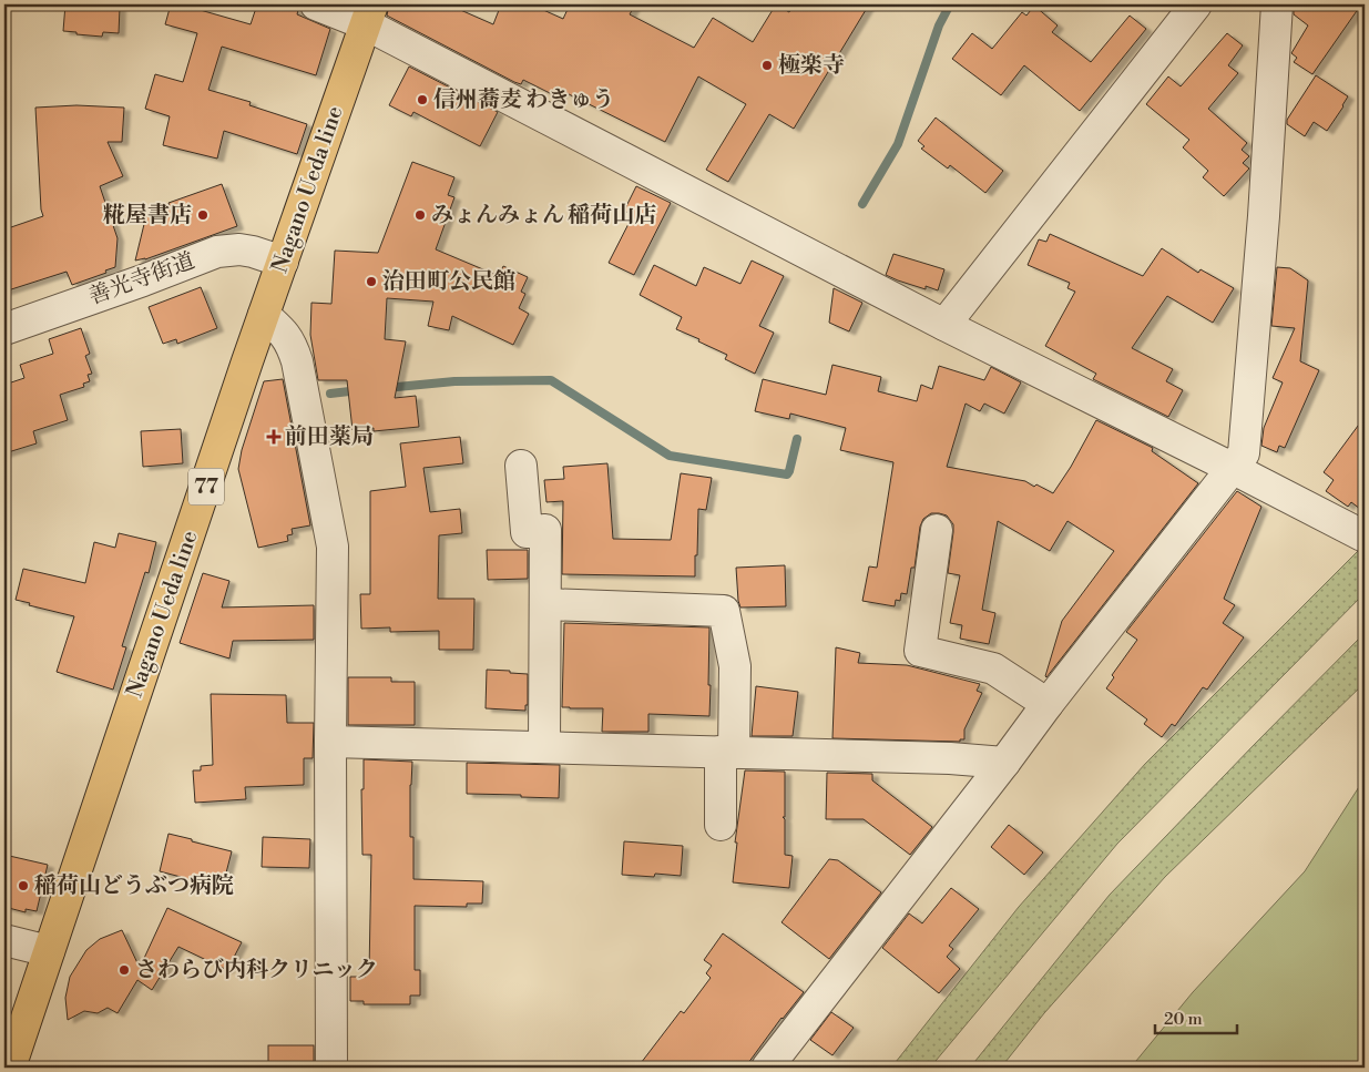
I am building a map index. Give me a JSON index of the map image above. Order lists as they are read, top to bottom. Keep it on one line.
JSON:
{"streets":{"main road":["Nagano Ueda line","77"],"street":["善光寺街道"]},"crossings":[["Nagano Ueda line","善光寺街道"]],"places":{"other":["極楽寺","信州蕎麦 わきゅう","糀屋書店","みょんみょん 稲荷山店","治田町公民館","稲荷山どうぶつ病院","さわらび内科クリニック"],"health":["前田薬局"]},"scale_bar":"20 m"}
